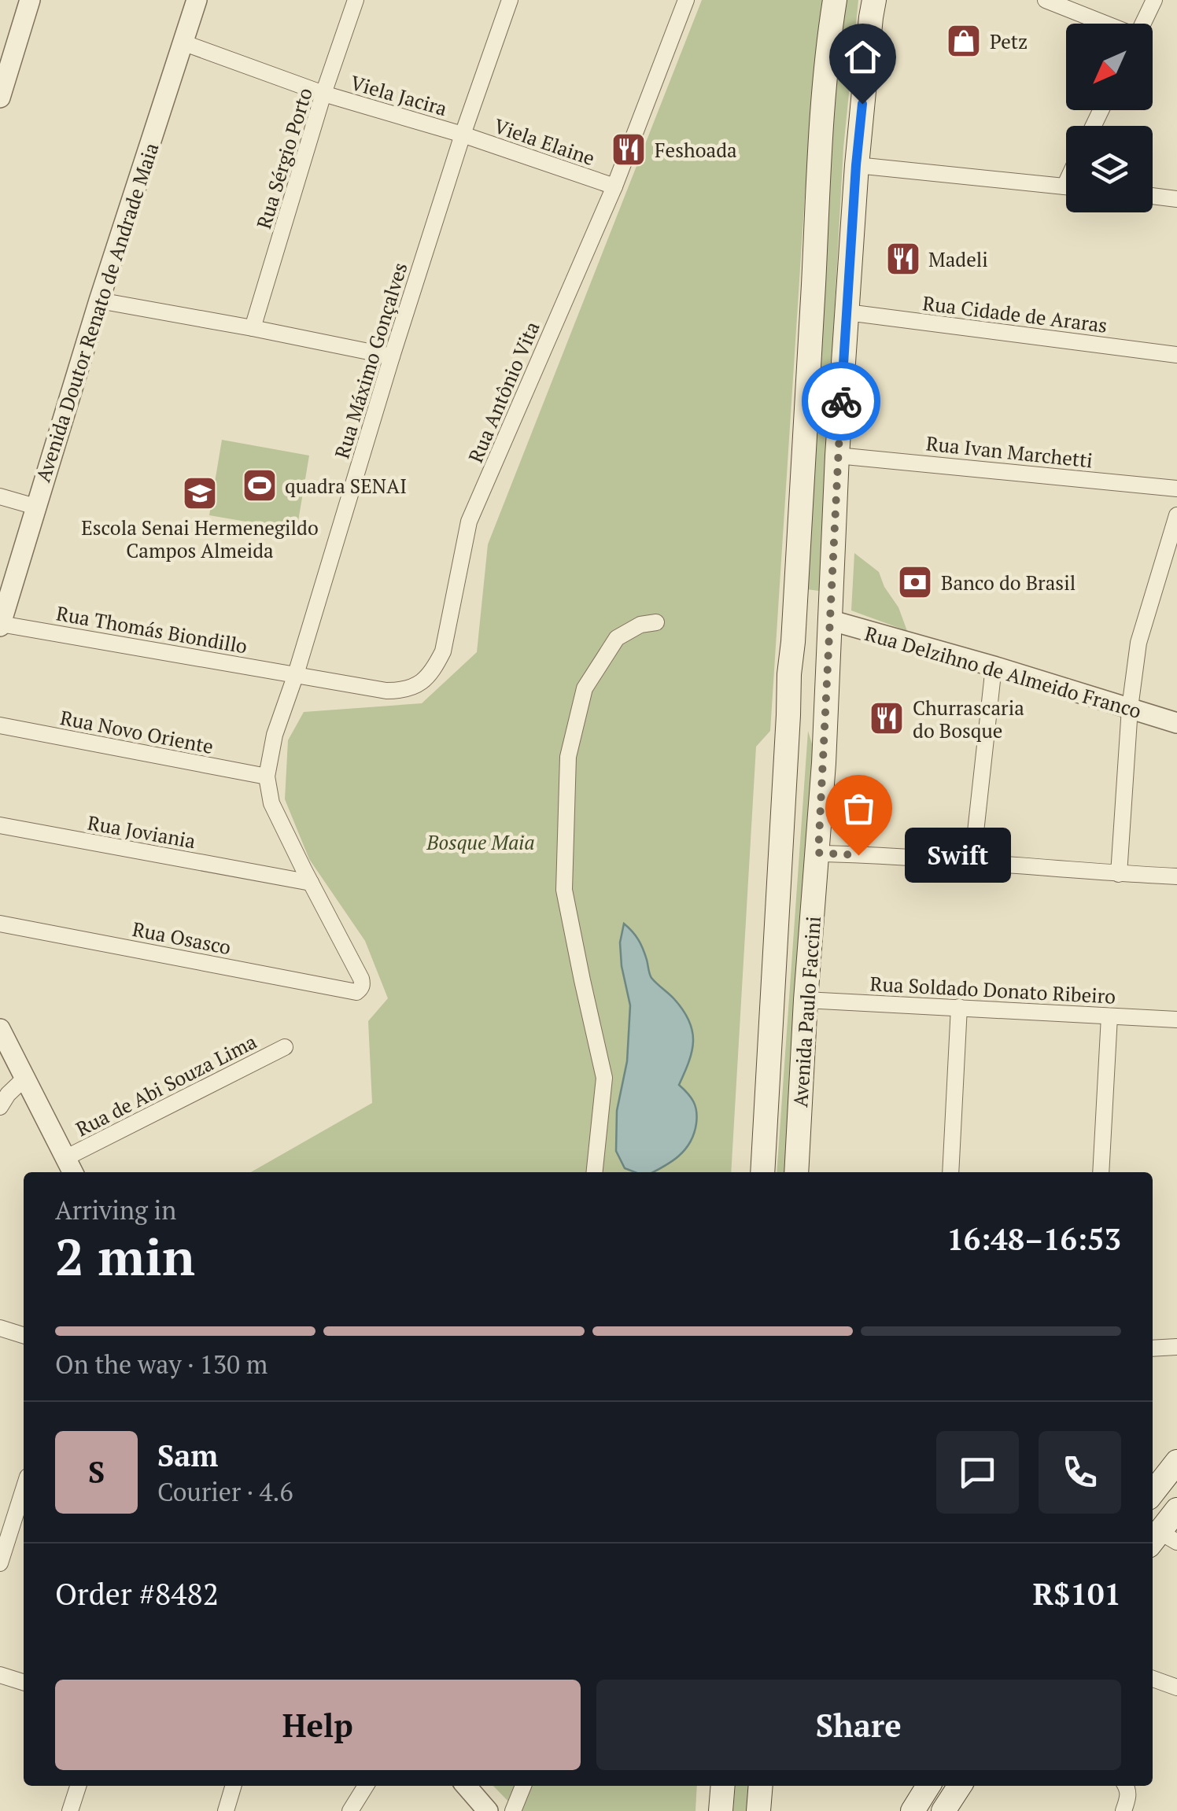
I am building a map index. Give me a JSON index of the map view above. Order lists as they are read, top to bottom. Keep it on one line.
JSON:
{"streets":{"main road":["Avenida Paulo Faccini"],"street":["Viela Jacira","Viela Elaine","Rua Sérgio Porto","Avenida Doutor Renato de Andrade Maia","Rua Cidade de Araras","Rua Máximo Gonçalves","Rua Antônio Vita","Rua Ivan Marchetti","Rua Thomás Biondillo","Rua Delzihno de Almeido Franco","Rua Novo Oriente","Rua Joviania","Rua Osasco","Rua Soldado Donato Ribeiro","Rua de Abi Souza Lima"]},"crossings":[["Viela Jacira","Viela Elaine"],["Viela Jacira","Rua Sérgio Porto"],["Viela Jacira","Avenida Doutor Renato de Andrade Maia"],["Viela Jacira","Rua Máximo Gonçalves"],["Viela Elaine","Rua Máximo Gonçalves"],["Viela Elaine","Rua Antônio Vita"],["Avenida Doutor Renato de Andrade Maia","Rua Thomás Biondillo"],["Rua Cidade de Araras","Avenida Paulo Faccini"],["Rua Máximo Gonçalves","Rua Antônio Vita"],["Rua Máximo Gonçalves","Rua Thomás Biondillo"],["Rua Máximo Gonçalves","Rua Novo Oriente"],["Rua Máximo Gonçalves","Rua Joviania"],["Rua Máximo Gonçalves","Rua Osasco"],["Rua Antônio Vita","Rua Thomás Biondillo"],["Rua Ivan Marchetti","Avenida Paulo Faccini"],["Rua Delzihno de Almeido Franco","Avenida Paulo Faccini"],["Rua Soldado Donato Ribeiro","Avenida Paulo Faccini"]],"parks":["Bosque Maia"],"places":{"shop":["Petz"],"restaurant":["Feshoada","Madeli","Churrascaria do Bosque"],"sports":["quadra SENAI"],"school or university":["Escola Senai Hermenegildo Campos Almeida"],"bank":["Banco do Brasil"],"other":["Swift"]},"north":"bottom left","page":{"bubble":"Swift","heading":["2 min","Arriving in","16:48–16:53"],"panel":["Sam","Courier · 4.6","Order #8482","R$101"],"bar":"On the way · 130 m","round":"S","buttons":["Help","Share"]}}
